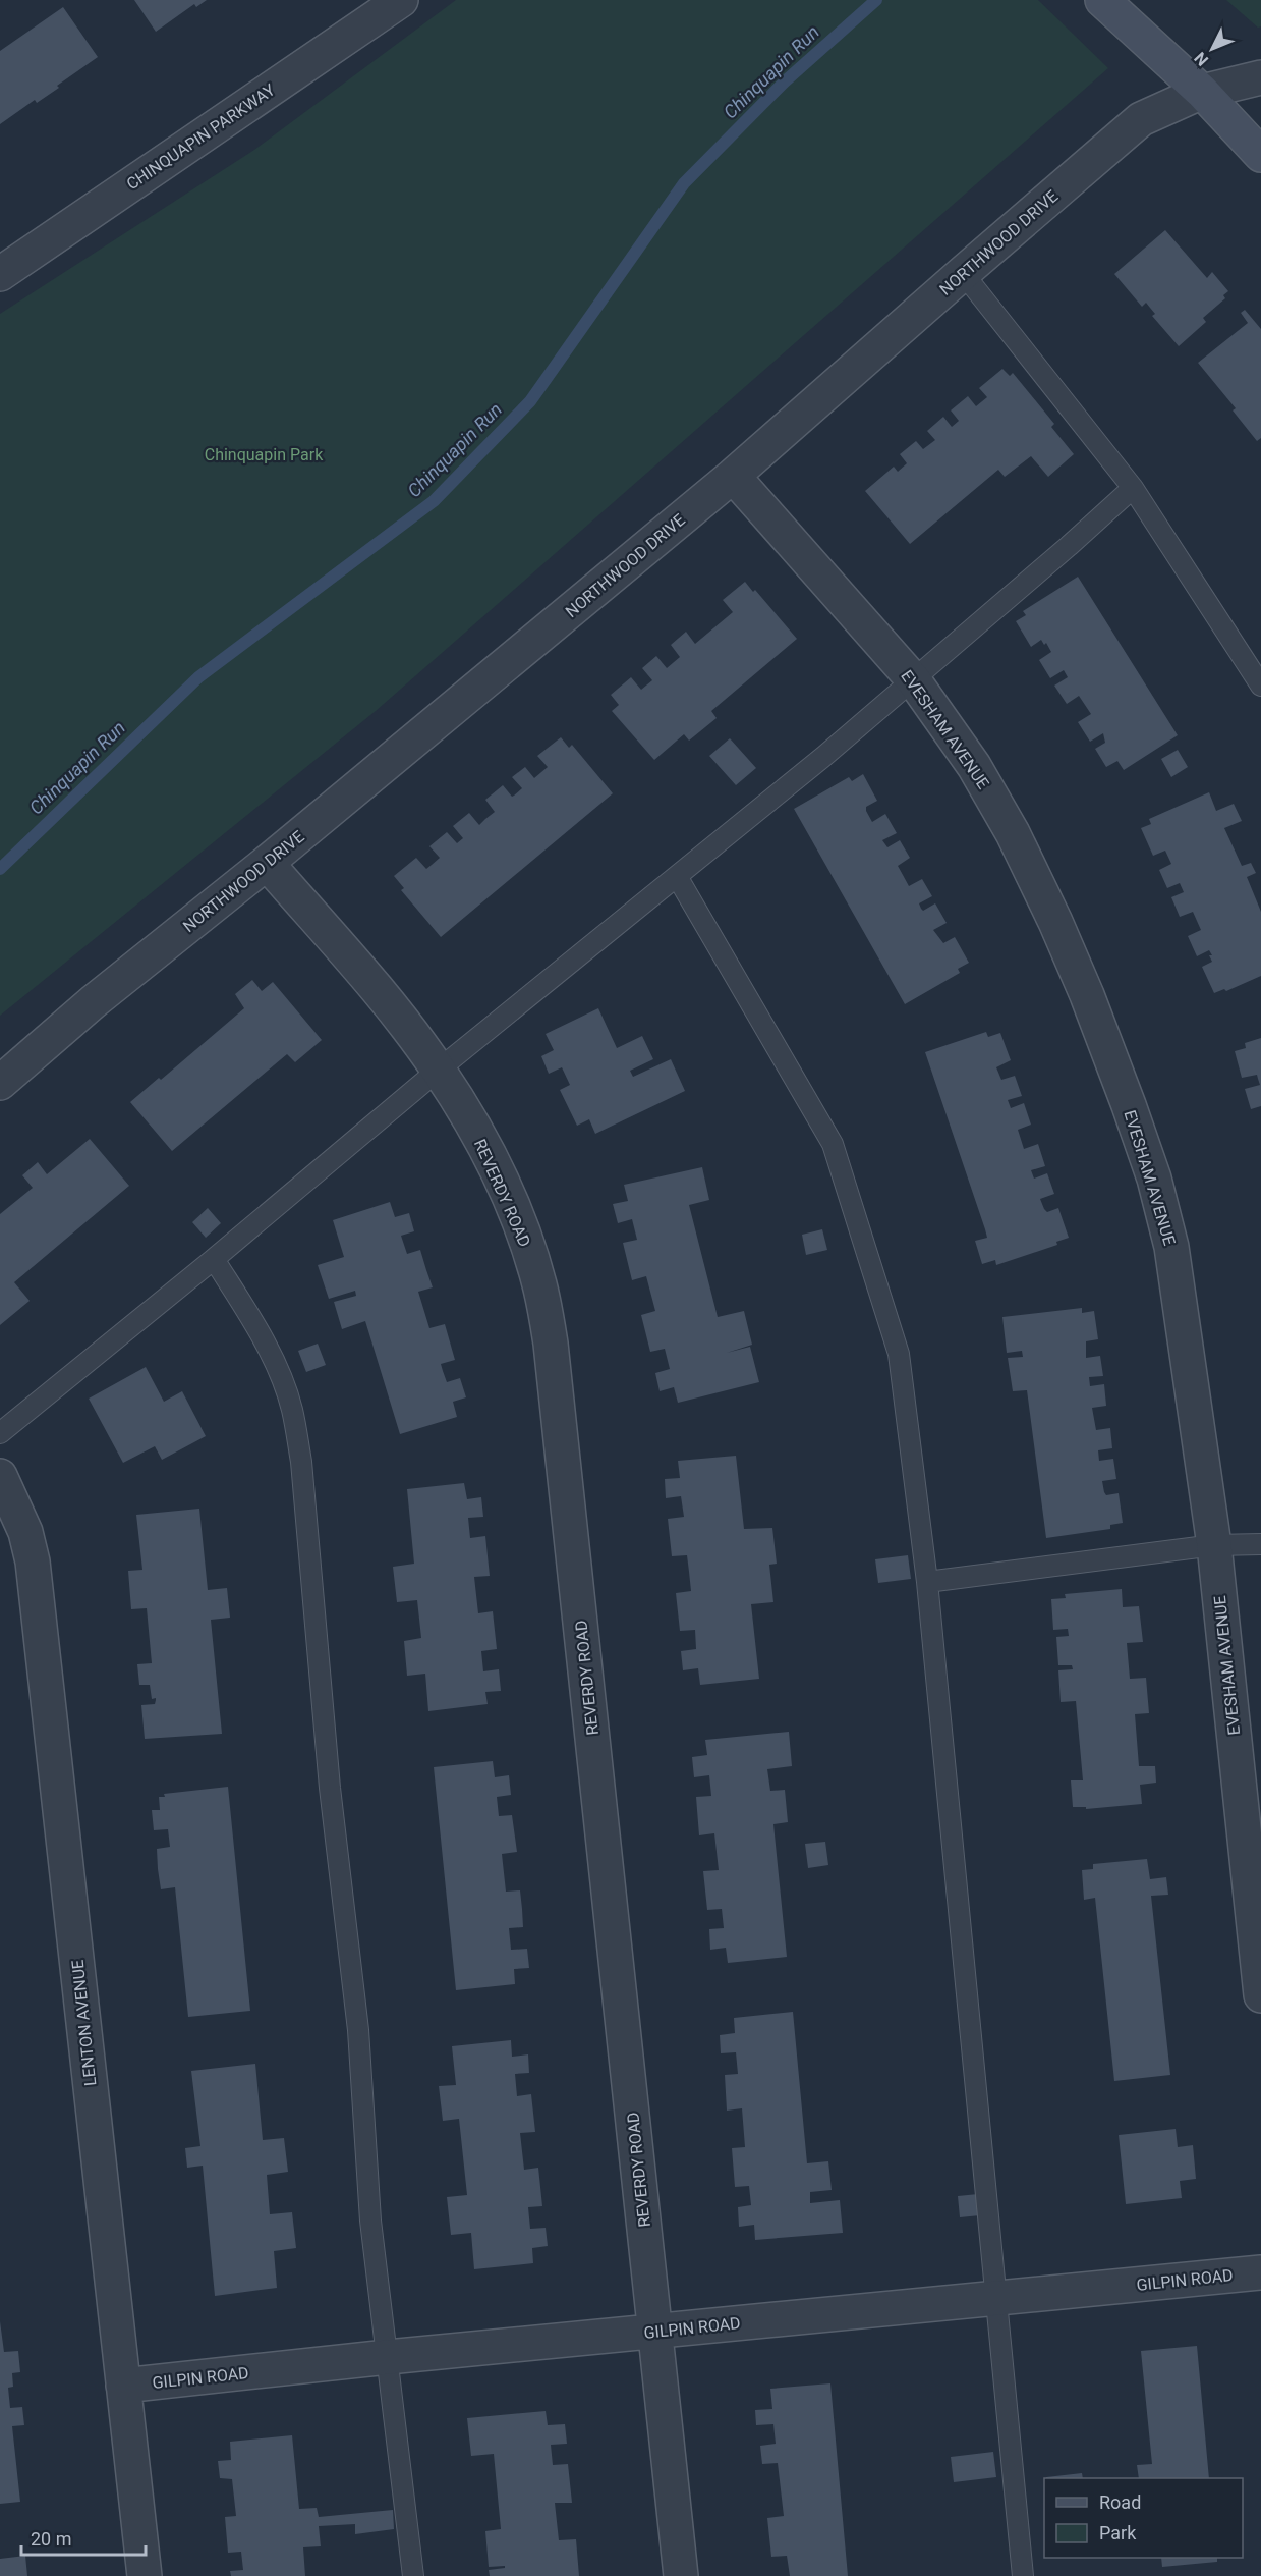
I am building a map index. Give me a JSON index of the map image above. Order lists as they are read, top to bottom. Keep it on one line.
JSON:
{"streets":{"street":["CHINQUAPIN PARKWAY","NORTHWOOD DRIVE","EVESHAM AVENUE","REVERDY ROAD","LENTON AVENUE","GILPIN ROAD"]},"crossings":[["NORTHWOOD DRIVE","EVESHAM AVENUE"],["NORTHWOOD DRIVE","REVERDY ROAD"],["REVERDY ROAD","GILPIN ROAD"],["LENTON AVENUE","GILPIN ROAD"]],"water":["Chinquapin Run"],"parks":["Chinquapin Park"],"legend":["Road","Park"],"scale_bar":"20 m","north":"bottom left"}
